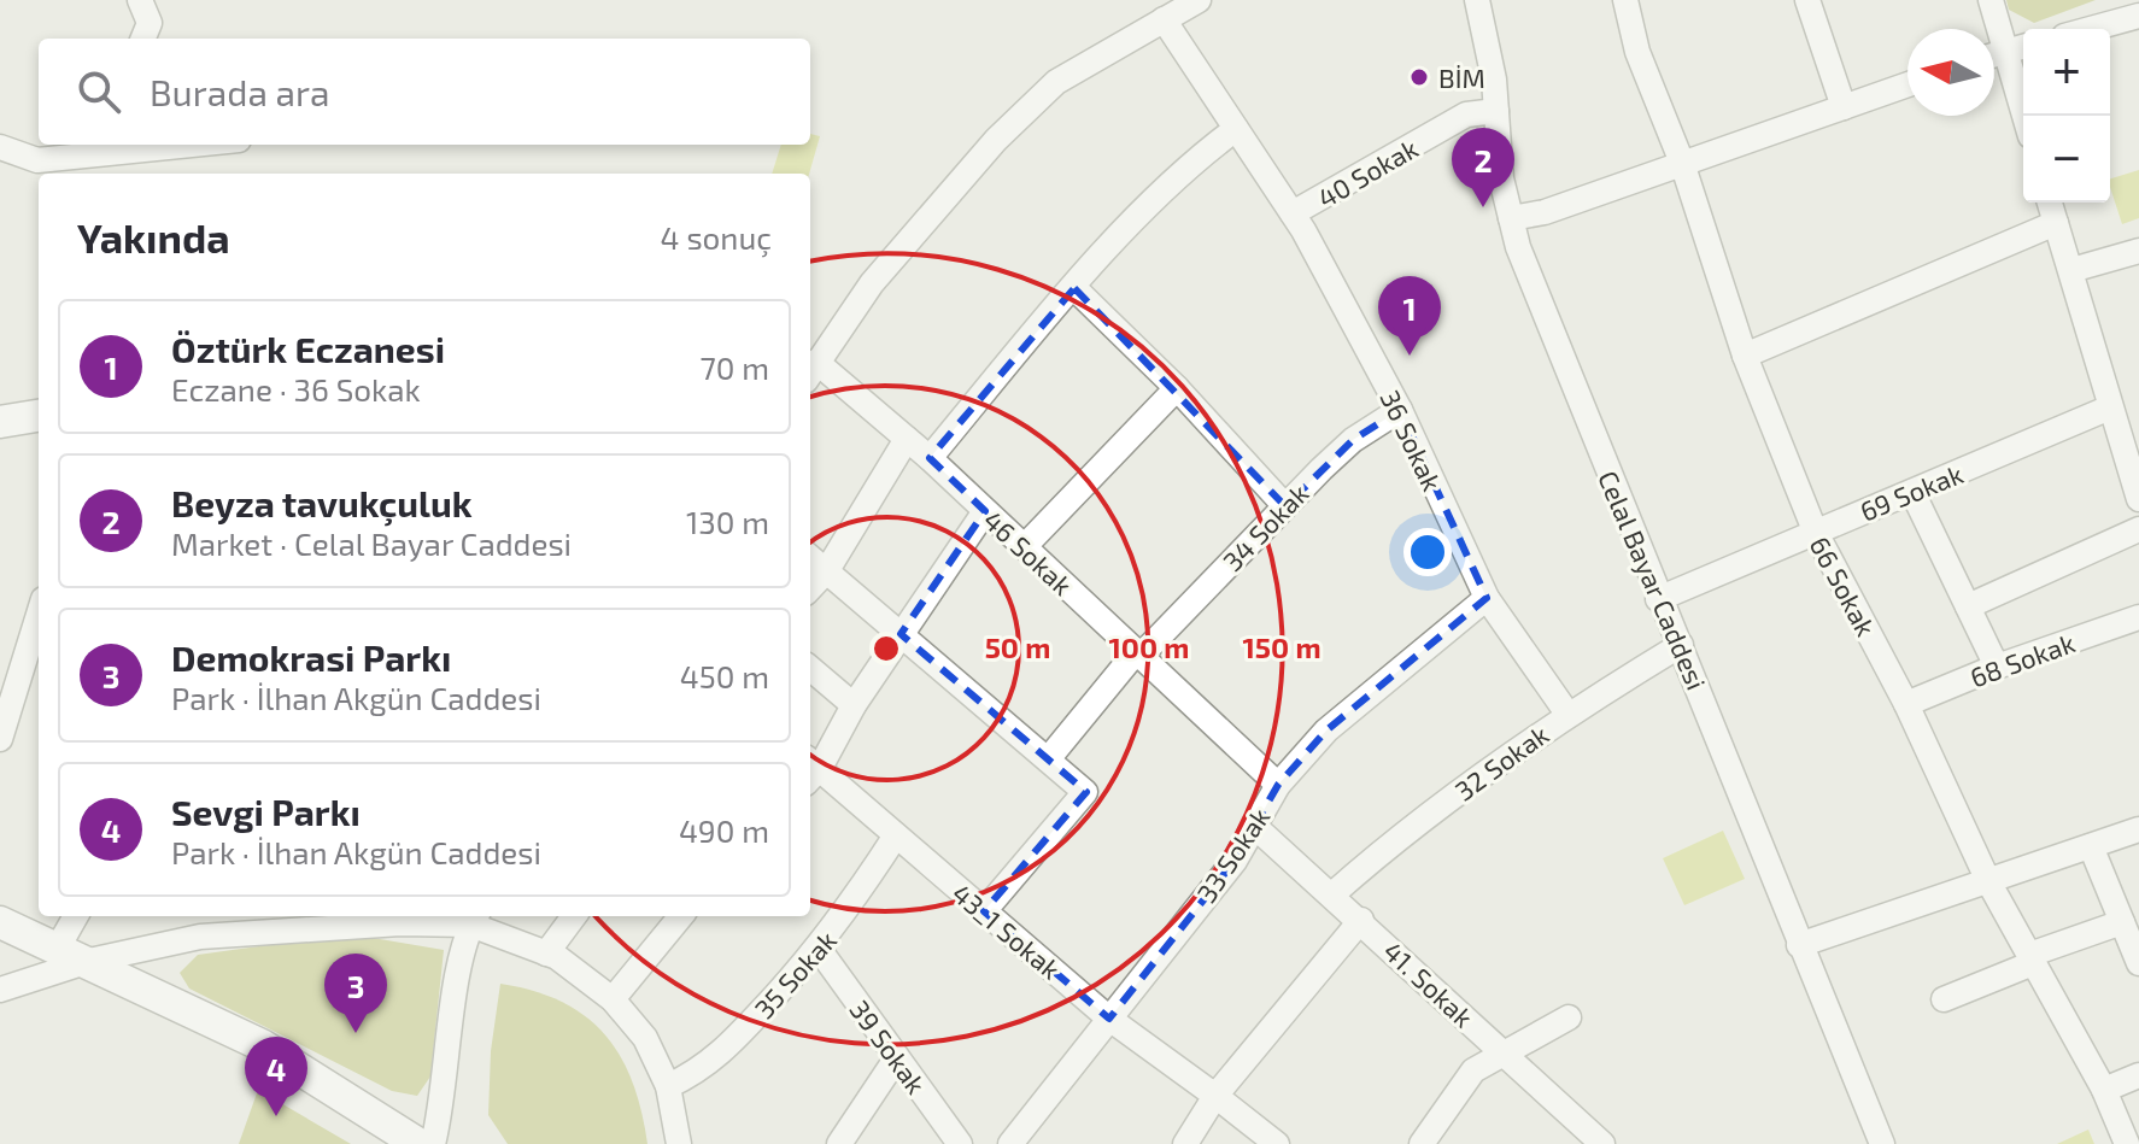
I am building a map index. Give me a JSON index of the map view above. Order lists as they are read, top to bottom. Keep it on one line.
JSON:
{"streets":{"street":["40 Sokak","36 Sokak","69 Sokak","34 Sokak","46 Sokak","Celal Bayar Caddesi","66 Sokak","68 Sokak","32 Sokak","33 Sokak","43_1 Sokak","35 Sokak","41. Sokak","39 Sokak"]},"crossings":[["40 Sokak","36 Sokak"],["40 Sokak","Celal Bayar Caddesi"],["36 Sokak","34 Sokak"],["36 Sokak","32 Sokak"],["36 Sokak","33 Sokak"],["69 Sokak","Celal Bayar Caddesi"],["69 Sokak","66 Sokak"],["34 Sokak","46 Sokak"],["46 Sokak","33 Sokak"],["Celal Bayar Caddesi","32 Sokak"],["66 Sokak","68 Sokak"],["32 Sokak","41. Sokak"],["33 Sokak","43_1 Sokak"],["33 Sokak","41. Sokak"],["43_1 Sokak","35 Sokak"],["35 Sokak","39 Sokak"]],"places":["BİM"],"north":"left","page":{"map_buttons":["+","−"],"search":"Burada ara","pins":["2","1","3","4"],"heading":["Yakında","4 sonuç"],"list":[{"mark":"1","name":"Öztürk Eczanesi","note":"Eczane · 36 Sokak","value":"70 m"},{"mark":"2","name":"Beyza tavukçuluk","note":"Market · Celal Bayar Caddesi","value":"130 m"},{"mark":"3","name":"Demokrasi Parkı","note":"Park · İlhan Akgün Caddesi","value":"450 m"},{"mark":"4","name":"Sevgi Parkı","note":"Park · İlhan Akgün Caddesi","value":"490 m"}]},"rings":["50 m","100 m","150 m"]}
